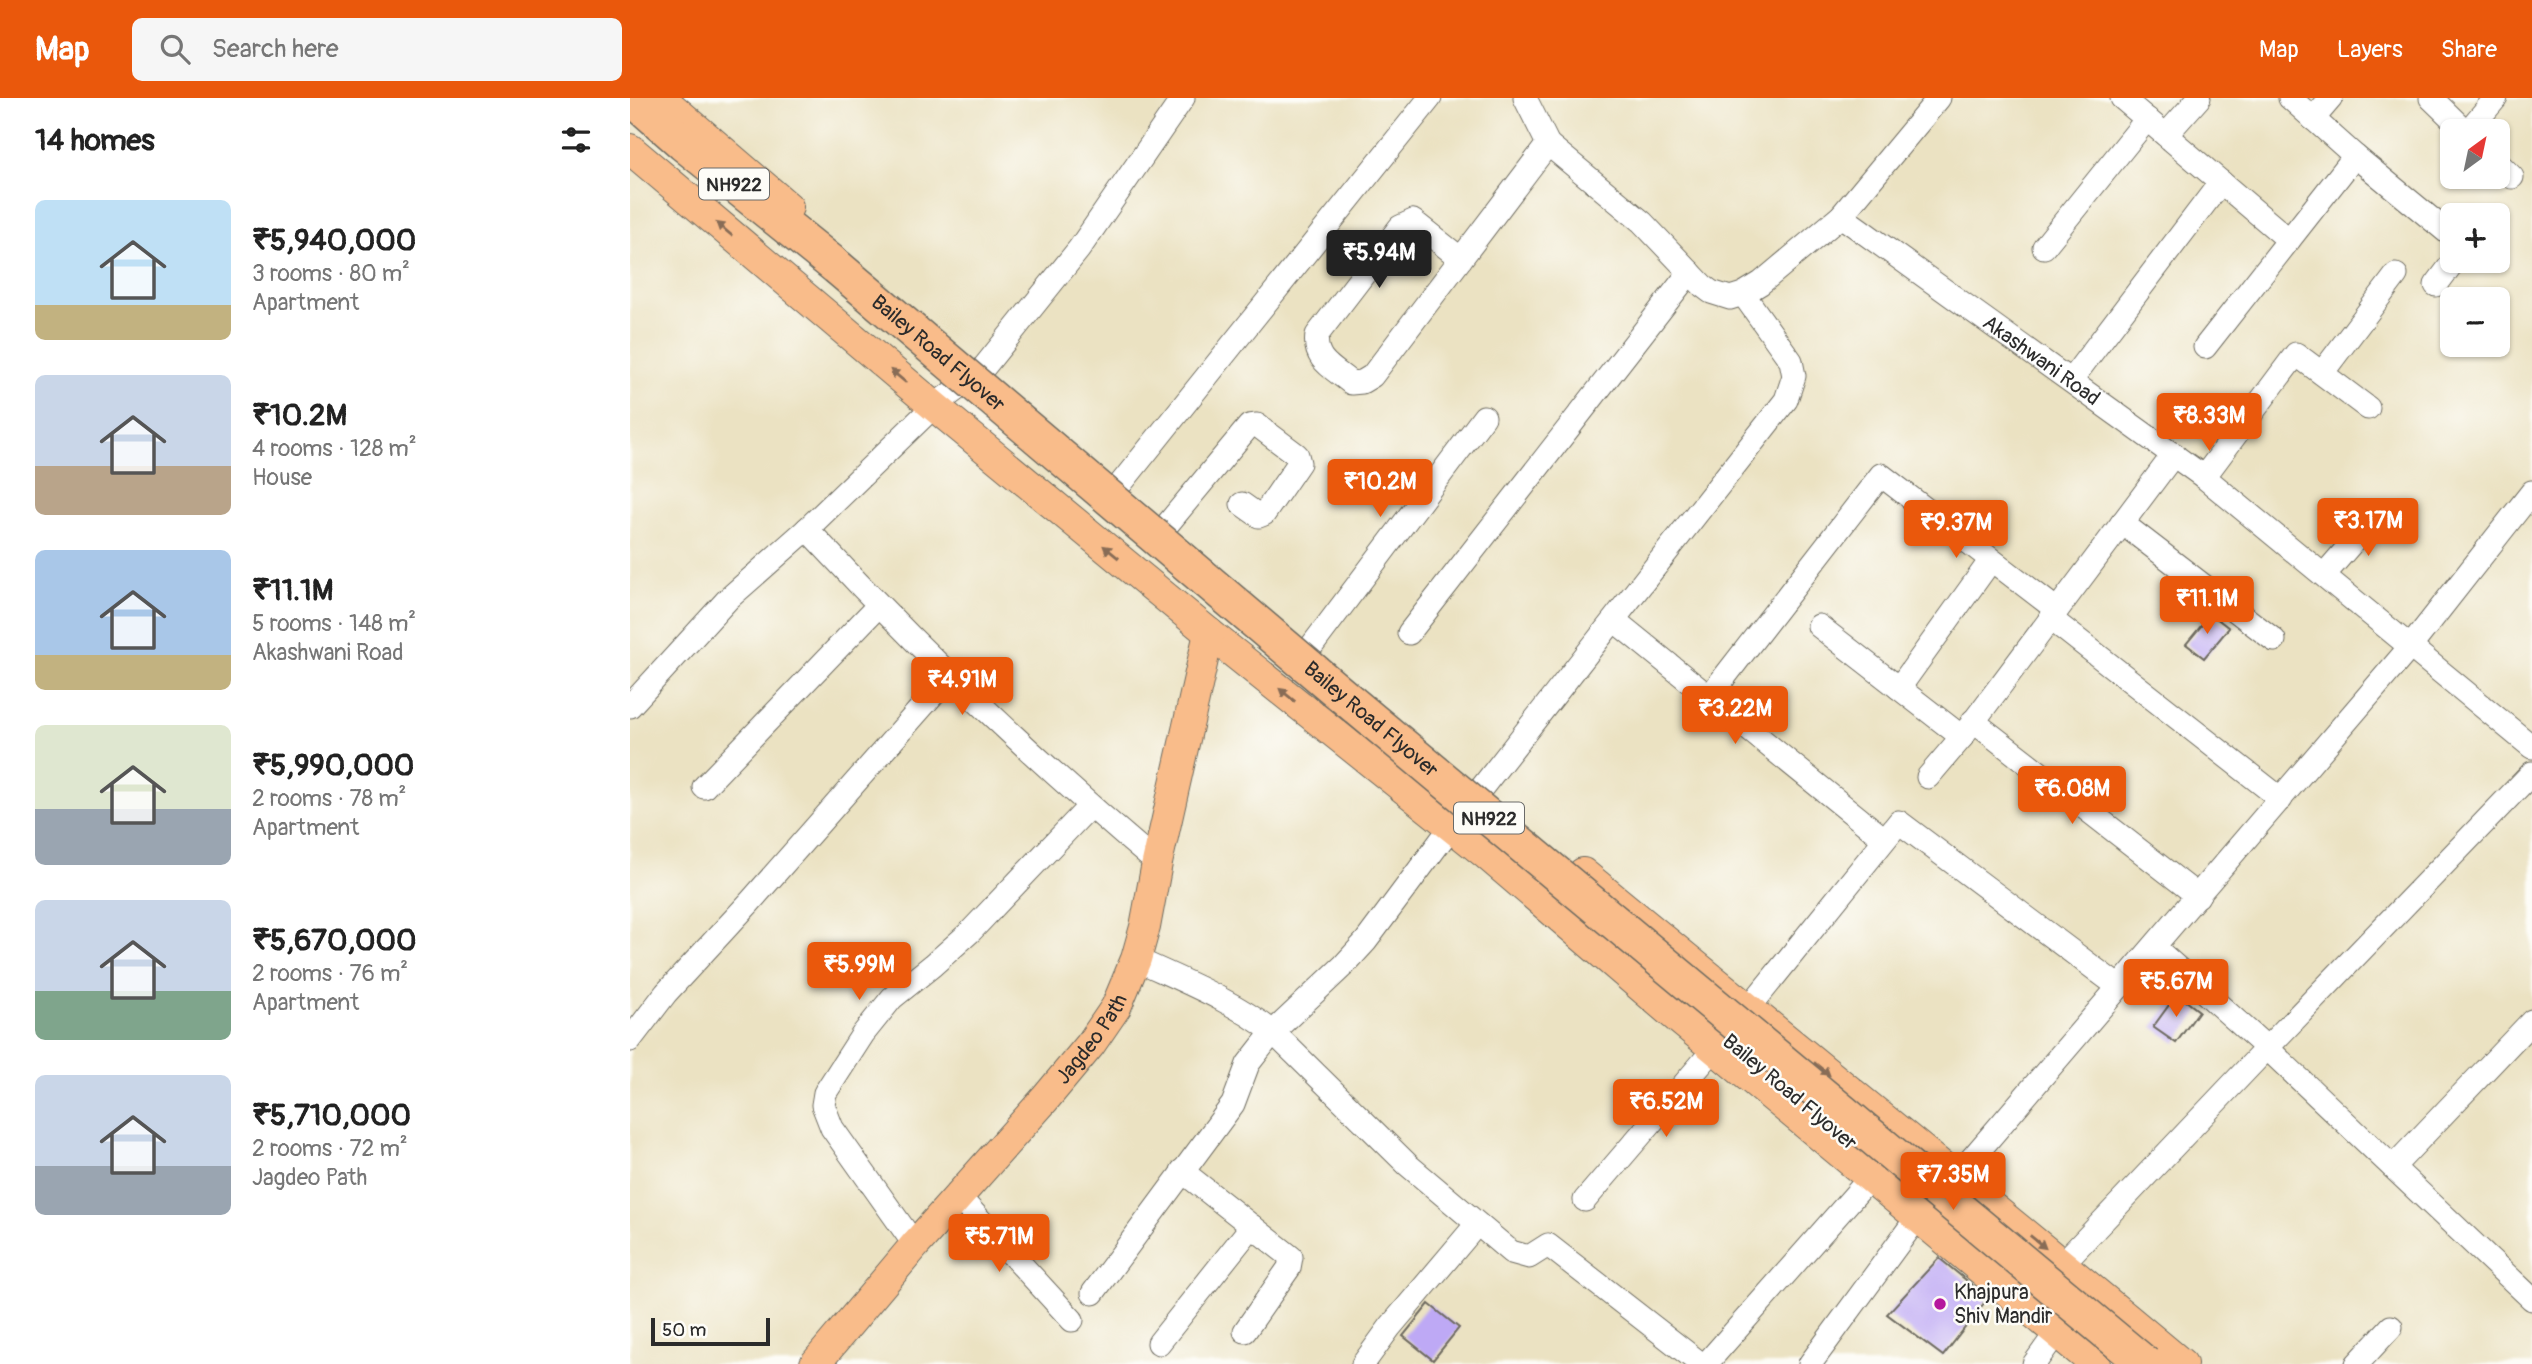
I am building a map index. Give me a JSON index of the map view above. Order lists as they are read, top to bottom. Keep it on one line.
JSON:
{"streets":{"highway":["NH922","Bailey Road Flyover"],"main road":["Jagdeo Path"],"street":["Akashwani Road"]},"places":["Khajpura Shiv Mandir"],"scale_bar":"50 m","north":"top right","page":{"header":"Map","search":"Search here","nav":["Map","Layers","Share"],"heading":"14 homes","map_buttons":["+","−"],"list":[{"name":"₹5,940,000","note":"3 rooms · 80 m² · Apartment"},{"name":"₹10.2M","note":"4 rooms · 128 m² · House"},{"name":"₹11.1M","note":"5 rooms · 148 m² · Akashwani Road"},{"name":"₹5,990,000","note":"2 rooms · 78 m² · Apartment"},{"name":"₹5,670,000","note":"2 rooms · 76 m² · Apartment"},{"name":"₹5,710,000","note":"2 rooms · 72 m² · Jagdeo Path"}],"price":["₹5.94M","₹8.33M","₹10.2M","₹3.17M","₹9.37M","₹11.1M","₹4.91M","₹3.22M","₹6.08M","₹5.99M","₹5.67M","₹6.52M","₹7.35M","₹5.71M"],"scale":"50 m"}}
